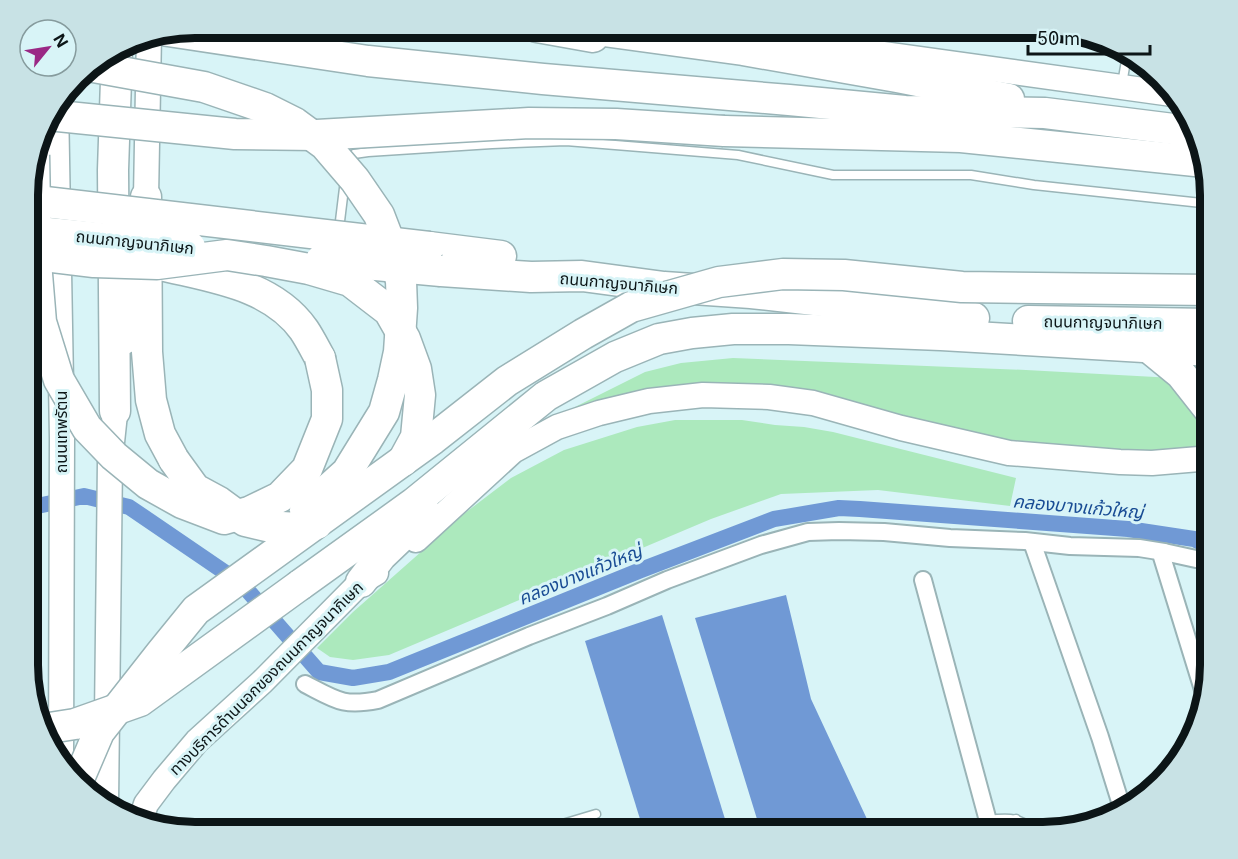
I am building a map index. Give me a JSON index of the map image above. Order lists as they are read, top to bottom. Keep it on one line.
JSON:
{"streets":{"highway":["ถนนกาญจนาภิเษก"],"main road":["ถนนเทพรัตน","ทางบริการด้านนอกของถนนกาญจนาภิเษก"]},"water":["คลองบางแก้วใหญ่"],"scale_bar":"50 m","north":"top right"}
